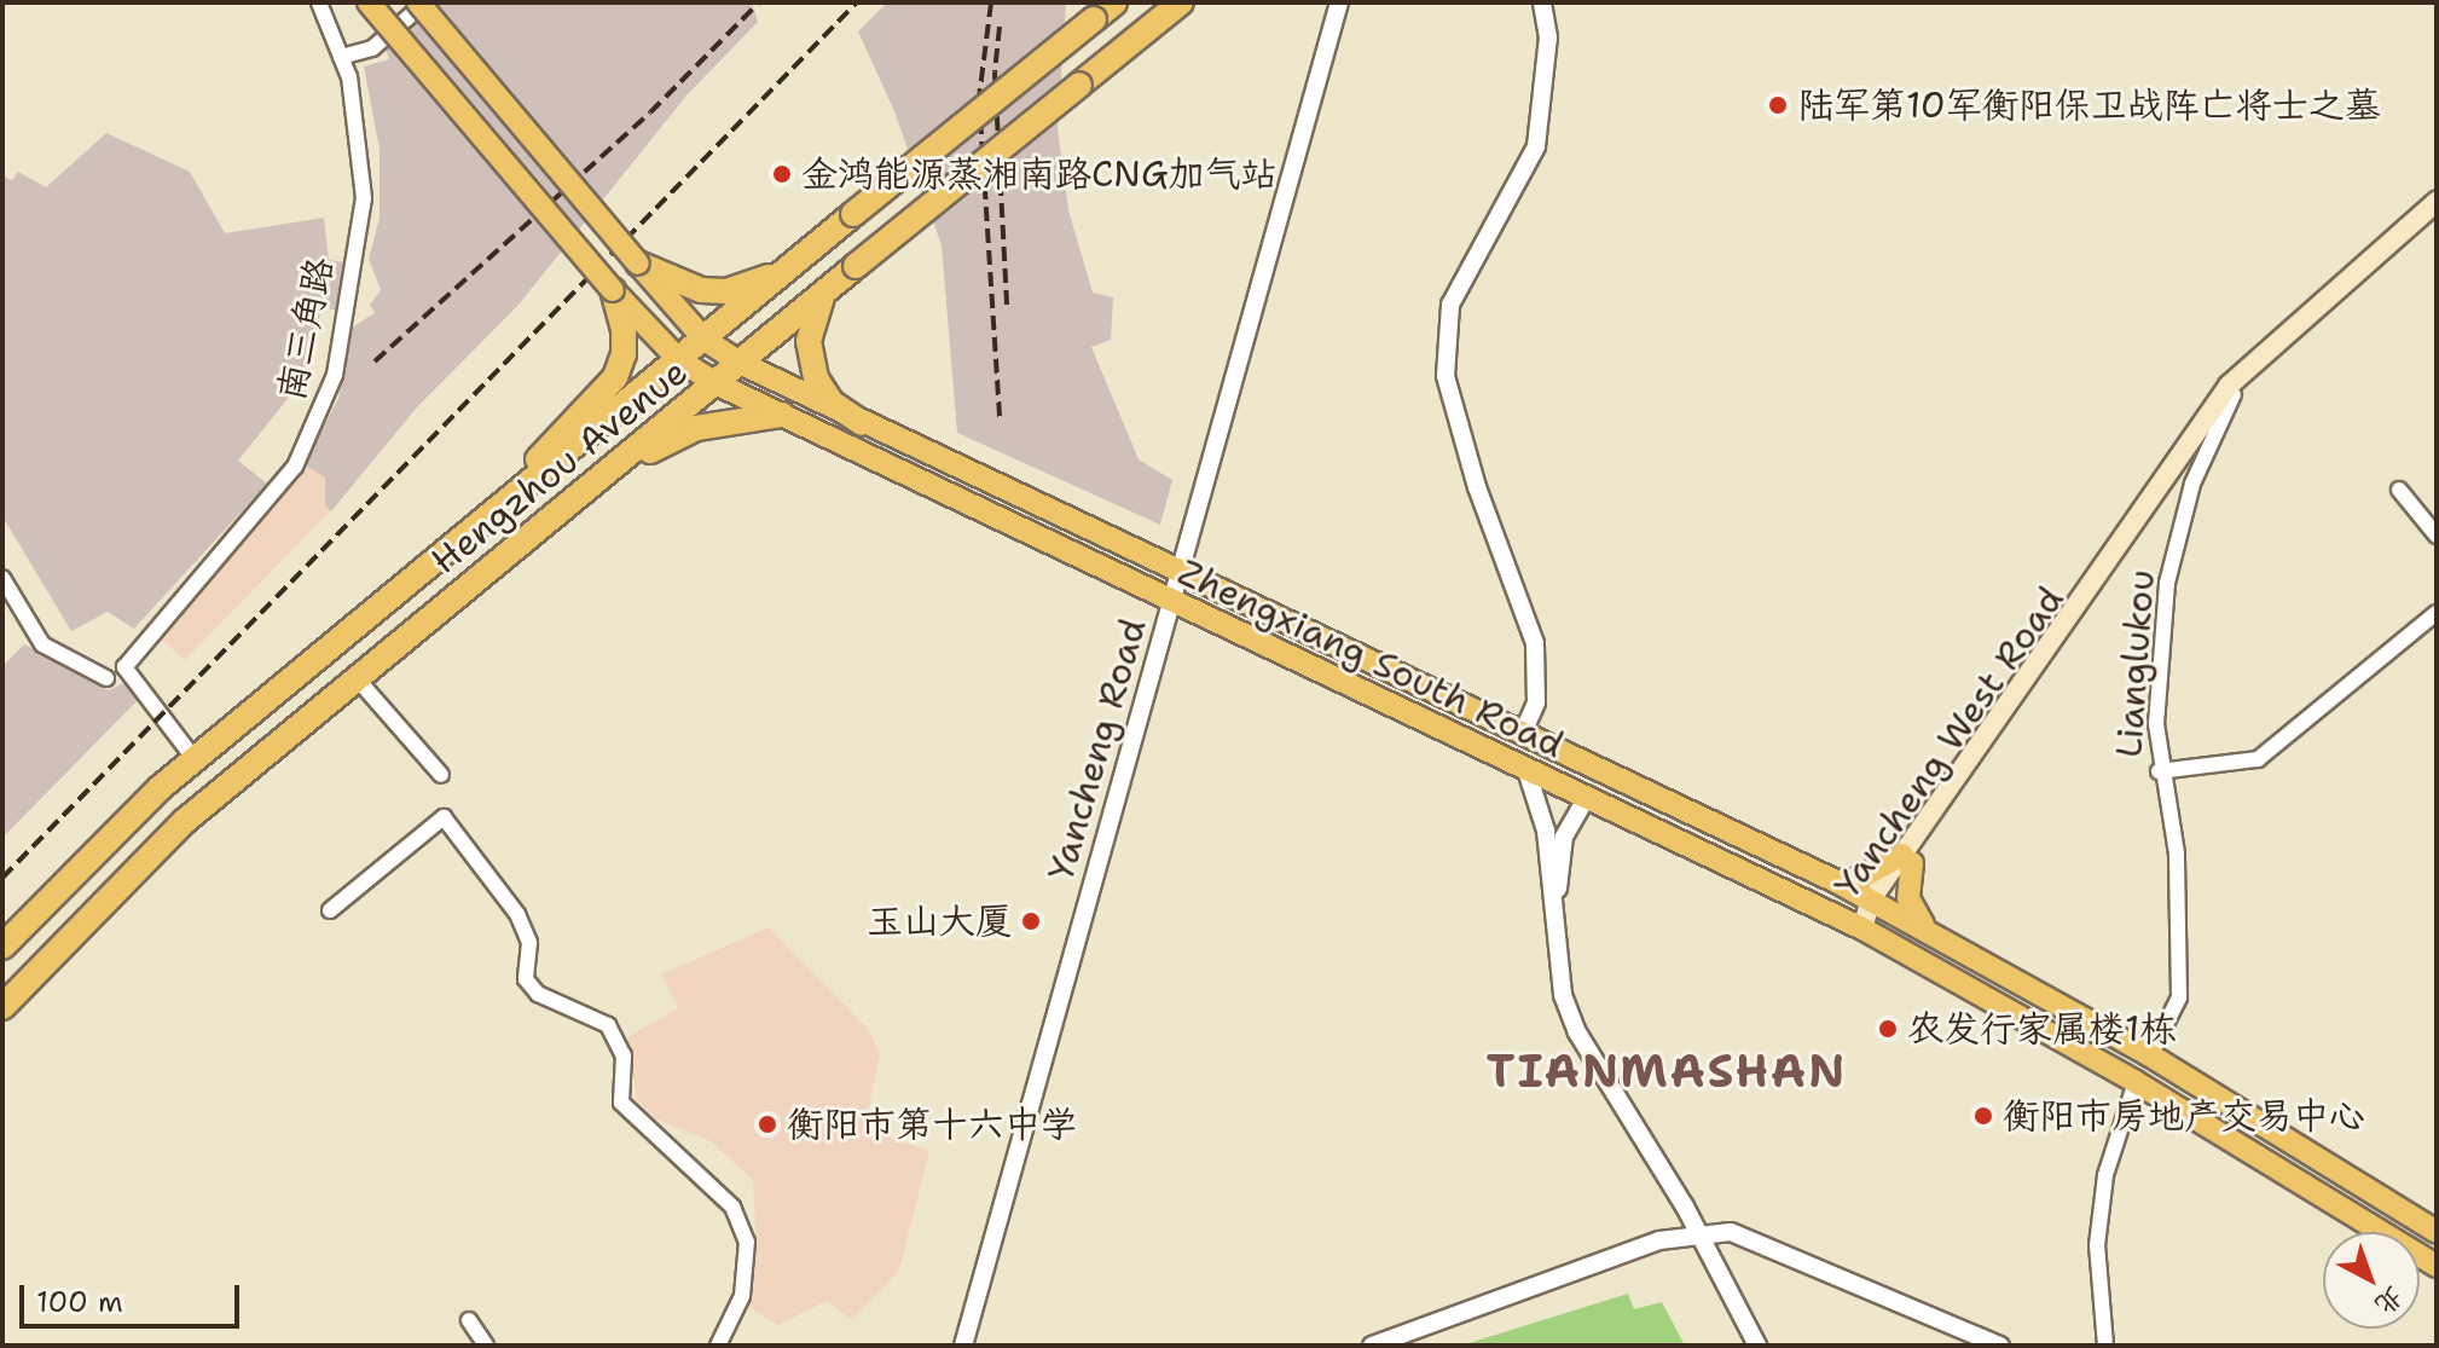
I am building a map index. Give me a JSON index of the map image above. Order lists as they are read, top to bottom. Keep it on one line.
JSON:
{"streets":{"highway":["Hengzhou Avenue"],"main road":["Zhengxiang South Road","Yancheng West Road"],"street":["南三角路","Lianglukou","Yancheng Road"]},"crossings":[["南三角路","Hengzhou Avenue"],["Hengzhou Avenue","Zhengxiang South Road"],["Zhengxiang South Road","Lianglukou"],["Zhengxiang South Road","Yancheng West Road"],["Zhengxiang South Road","Yancheng Road"],["Lianglukou","Yancheng West Road"]],"districts":["TIANMASHAN"],"places":["陆军第10军衡阳保卫战阵亡将士之墓","金鸿能源蒸湘南路CNG加气站","玉山大厦","农发行家属楼1栋","衡阳市房地产交易中心","衡阳市第十六中学"],"scale_bar":"100 m","north":"bottom right"}
